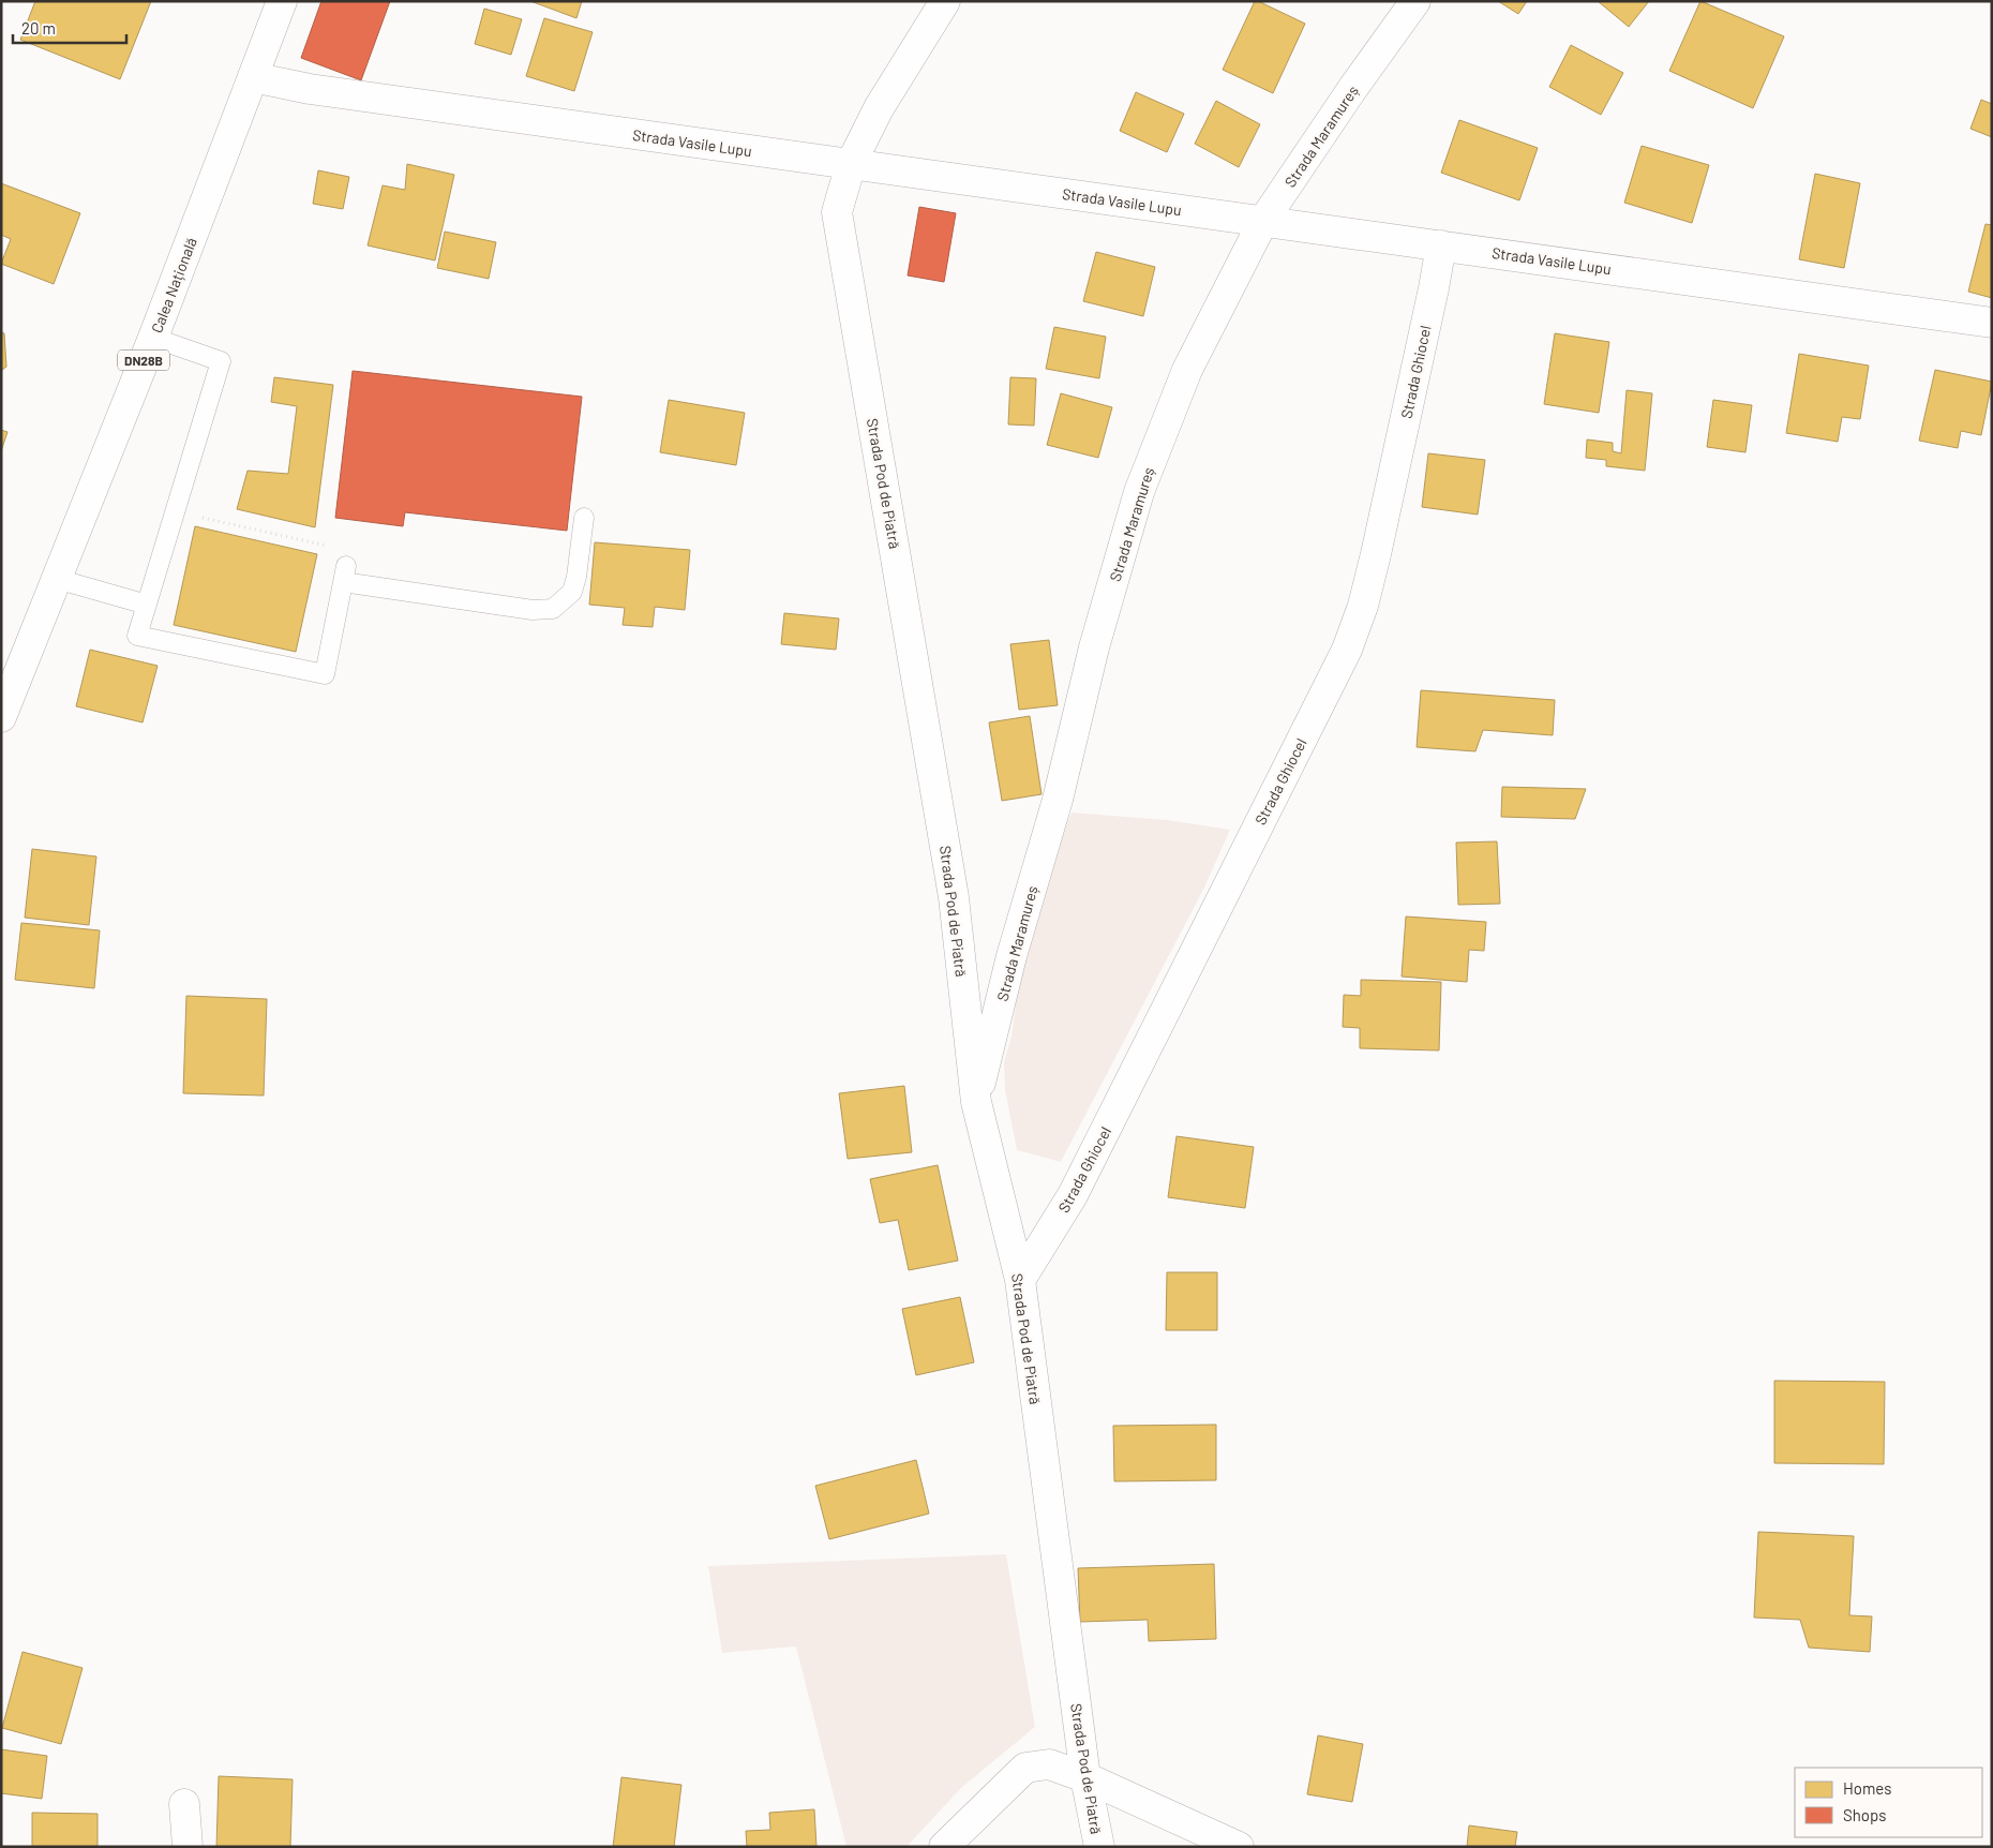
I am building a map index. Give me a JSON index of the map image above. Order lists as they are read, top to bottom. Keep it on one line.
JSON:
{"streets":{"street":["Strada Maramureș","Strada Vasile Lupu","Calea Națională","DN28B","Strada Ghiocel","Strada Pod de Piatră"]},"crossings":[["Strada Maramureș","Strada Vasile Lupu"],["Strada Maramureș","Strada Pod de Piatră"],["Strada Vasile Lupu","Calea Națională"],["Strada Vasile Lupu","Strada Ghiocel"],["Strada Vasile Lupu","Strada Pod de Piatră"],["Strada Ghiocel","Strada Pod de Piatră"]],"legend":["Homes","Shops"],"scale_bar":"20 m"}
